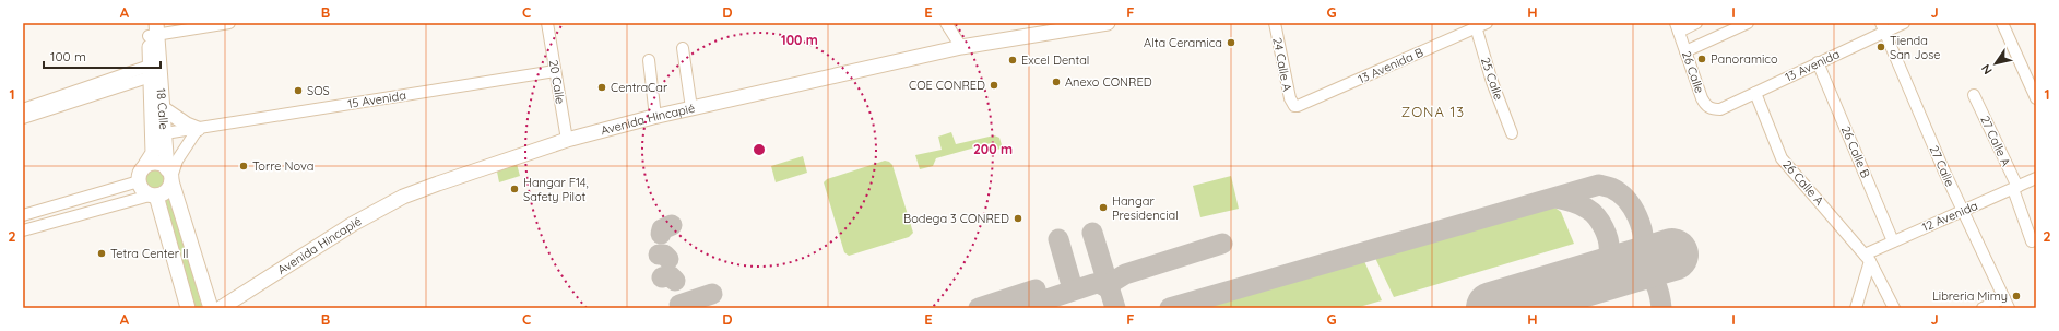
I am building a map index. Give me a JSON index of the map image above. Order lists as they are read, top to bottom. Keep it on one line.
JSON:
{"streets":{"main road":["18 Calle","Avenida Hincapié"],"street":["24 Calle A","13 Avenida B","13 Avenida","26 Calle","25 Calle","20 Calle","15 Avenida","27 Calle A","26 Calle B","27 Calle","26 Calle A","12 Avenida"]},"crossings":[["24 Calle A","13 Avenida B"],["13 Avenida B","25 Calle"],["13 Avenida","26 Calle"],["13 Avenida","26 Calle B"],["13 Avenida","27 Calle"],["13 Avenida","26 Calle A"],["20 Calle","15 Avenida"],["20 Calle","Avenida Hincapié"],["15 Avenida","18 Calle"],["27 Calle A","12 Avenida"],["26 Calle B","12 Avenida"],["27 Calle","12 Avenida"],["26 Calle A","12 Avenida"]],"districts":["ZONA 13"],"places":["Alta Ceramica","Tienda San Jose","Panoramico","Excel Dental","Anexo CONRED","COE CONRED","CentraCar","SOS","Torre Nova","Hangar F14, Safety Pilot","Hangar Presidencial","Bodega 3 CONRED","Tetra Center II","Libreria Mimy"],"scale_bar":"100 m","north":"bottom left","grid":{"columns":["A","B","C","D","E","F","G","H","I","J"],"rows":["1","2"]},"rings":["100 m","200 m"]}
